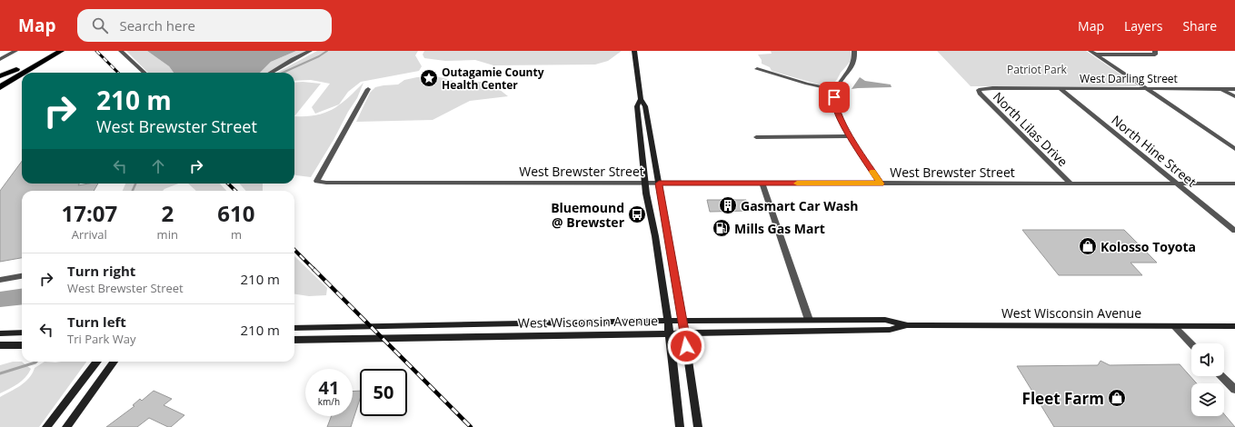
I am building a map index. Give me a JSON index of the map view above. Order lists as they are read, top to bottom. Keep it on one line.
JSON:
{"streets":{"main road":["West Wisconsin Avenue"],"street":["West Darling Street","North Lilas Drive","North Hine Street","West Brewster Street"]},"crossings":[["West Darling Street","North Lilas Drive"],["West Darling Street","North Hine Street"],["North Lilas Drive","West Brewster Street"],["North Hine Street","West Brewster Street"]],"parks":["Patriot Park"],"places":{"place":["Outagamie County Health Center"],"building":["Gasmart Car Wash"],"bus stop":["Bluemound @ Brewster"],"fuel station":["Mills Gas Mart"],"shop":["Kolosso Toyota","Fleet Farm"]},"page":{"header":"Map","search":"Search here","nav":["Map","Layers","Share"],"turn":["210 m","West Brewster Street"],"eta":["17:07","Arrival","2","min","610","m"],"list":[{"name":"Turn right","note":"West Brewster Street","value":"210 m"},{"name":"Turn left","note":"Tri Park Way","value":"210 m"}],"speed":"41 km/h","limit":"50"}}
